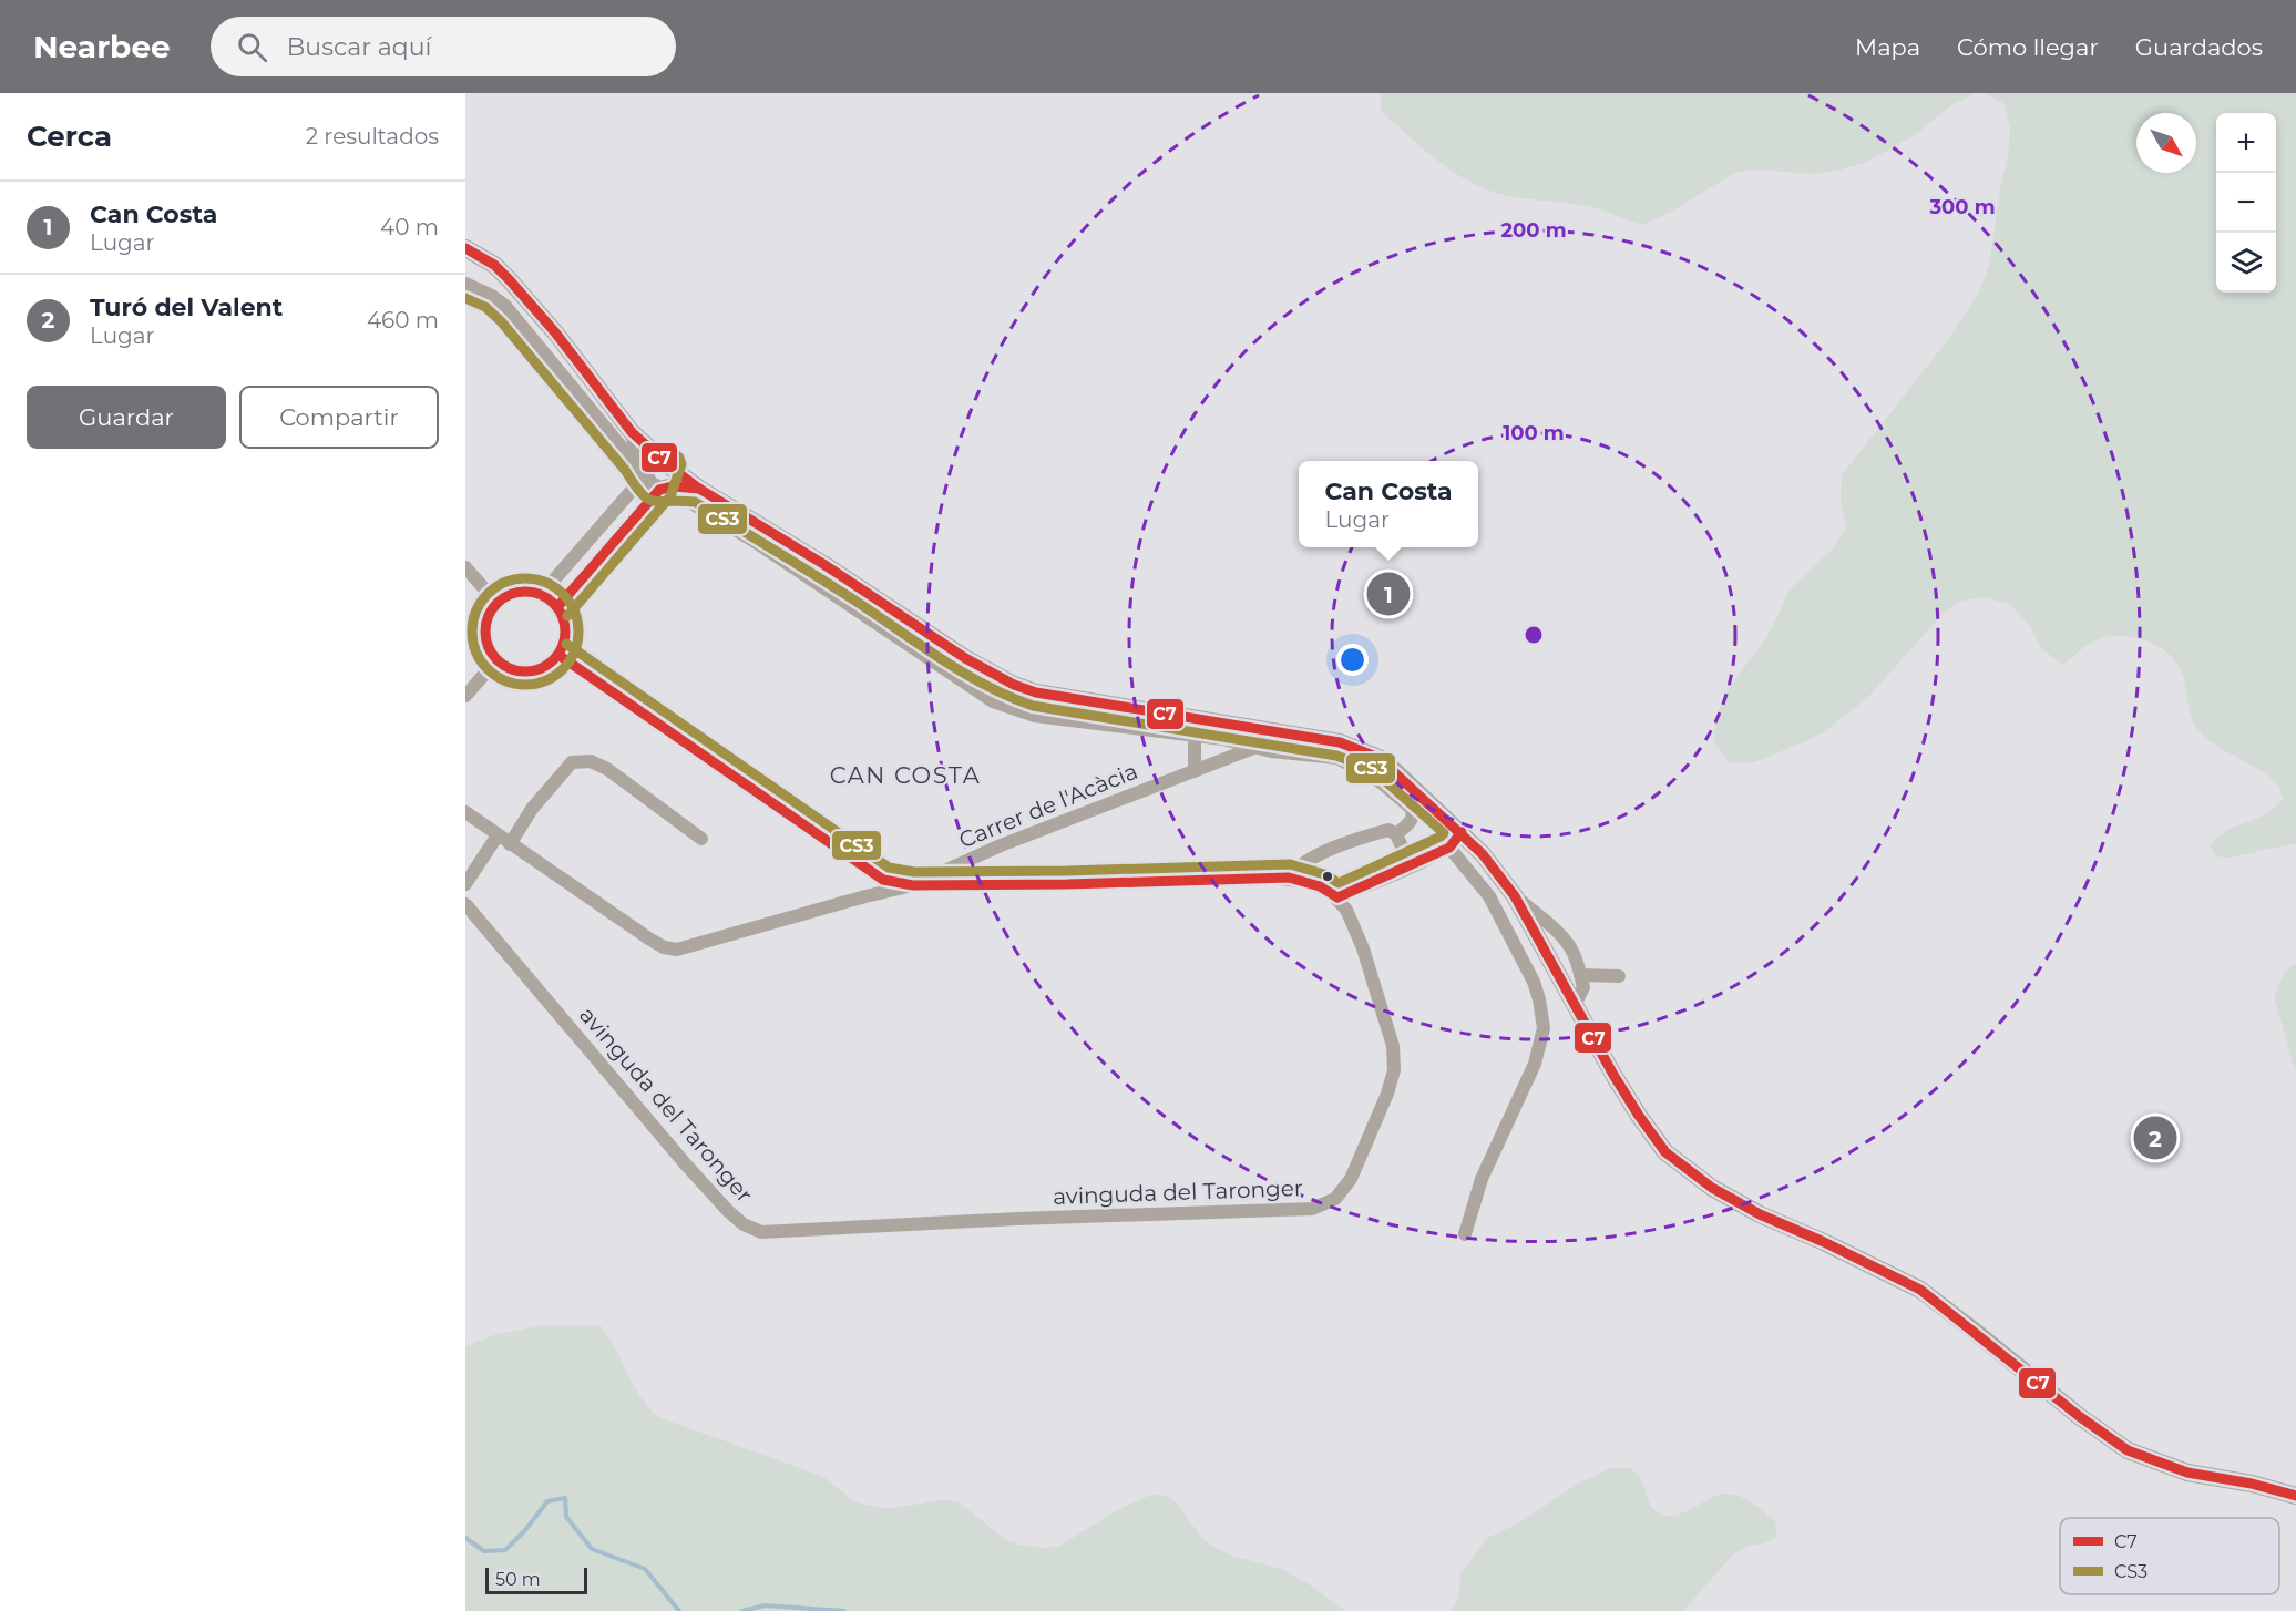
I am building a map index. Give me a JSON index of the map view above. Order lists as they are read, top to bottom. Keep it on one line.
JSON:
{"streets":{"street":["Carrer de l'Acàcia","avinguda del Taronger"]},"districts":["CAN COSTA"],"lines":["transit line C7","transit line CS3"],"legend":["C7","CS3"],"scale_bar":"50 m","north":"bottom right","page":{"header":"Nearbee","search":"Buscar aquí","nav":["Mapa","Cómo llegar","Guardados"],"heading":["Cerca","2 resultados"],"map_buttons":["+","−"],"list":[{"mark":"1","name":"Can Costa","note":"Lugar","value":"40 m"},{"mark":"2","name":"Turó del Valent","note":"Lugar","value":"460 m"}],"buttons":["Guardar","Compartir"],"popup":["Can Costa","Lugar"],"pins":["1","2"],"scale":"50 m"},"rings":["300 m","200 m","100 m"]}
